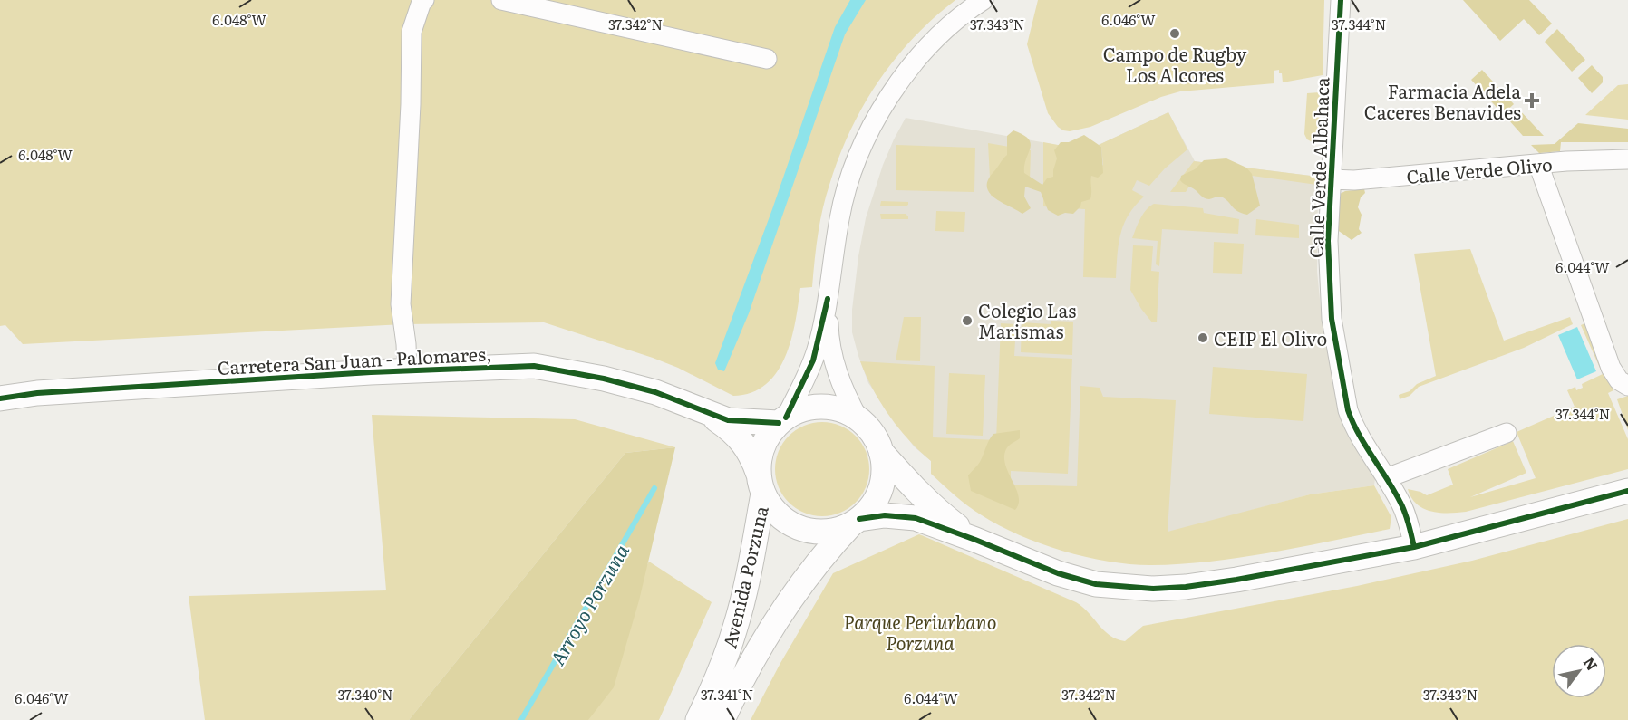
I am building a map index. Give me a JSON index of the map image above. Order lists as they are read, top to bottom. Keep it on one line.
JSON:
{"streets":{"street":["Calle Verde Albahaca","Calle Verde Olivo","Carretera San Juan - Palomares,","Avenida Porzuna"]},"crossings":[["Calle Verde Albahaca","Calle Verde Olivo"]],"water":["Arroyo Porzuna"],"parks":["Parque Periurbano Porzuna"],"places":{"other":["Campo de Rugby Los Alcores","Colegio Las Marismas","CEIP El Olivo"],"health":["Farmacia Adela Caceres Benavides"]},"north":"top right","coordinates":["6.048°W","6.046°W","37.342°N","37.343°N","37.344°N","6.044°W","37.340°N","37.341°N"]}
